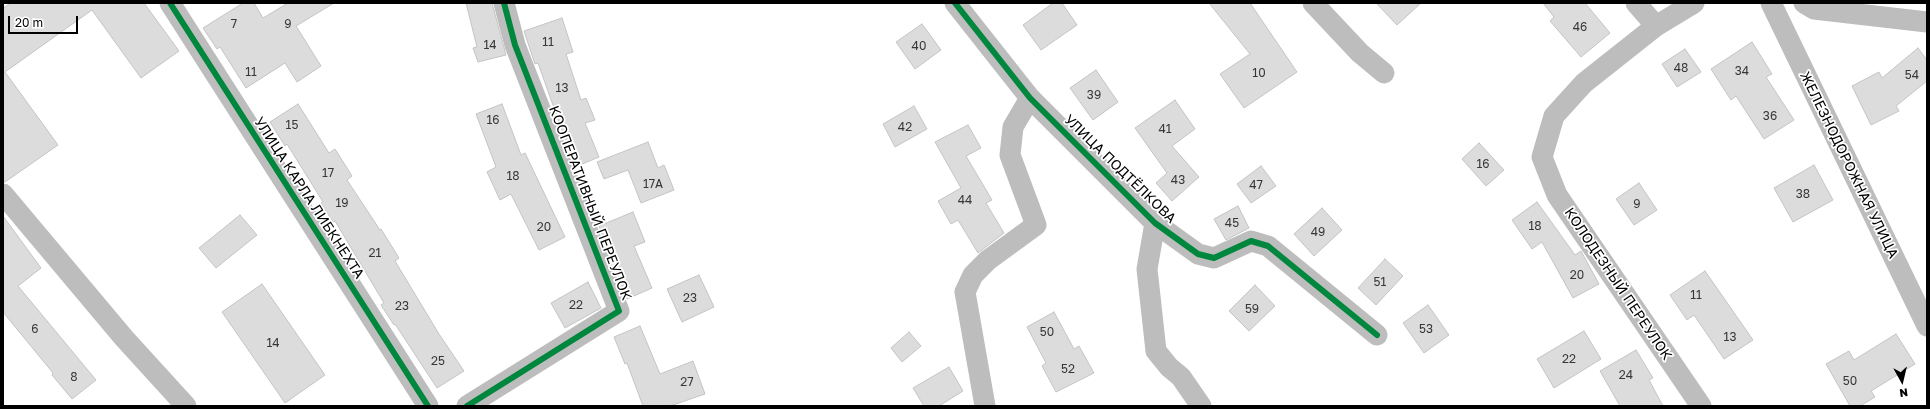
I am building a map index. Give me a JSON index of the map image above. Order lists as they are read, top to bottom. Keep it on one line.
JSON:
{"streets":{"street":["ЖЕЛЕЗНОДОРОЖНАЯ УЛИЦА","УЛИЦА ПОДТЁЛКОВА","УЛИЦА КАРЛА ЛИБКНЕХТА","КООПЕРАТИВНЫЙ ПЕРЕУЛОК","КОЛОДЕЗНЫЙ ПЕРЕУЛОК"]},"house_numbers":["7","9","46","11","14","40","48","34","11","10","54","13","39","36","16","15","42","41","16","17","18","43","17А","47","38","44","19","9","45","18","20","49","21","20","51","11","23","22","23","59","6","53","50","13","14","22","25","52","24","8","50","27"],"scale_bar":"20 m","north":"bottom"}
